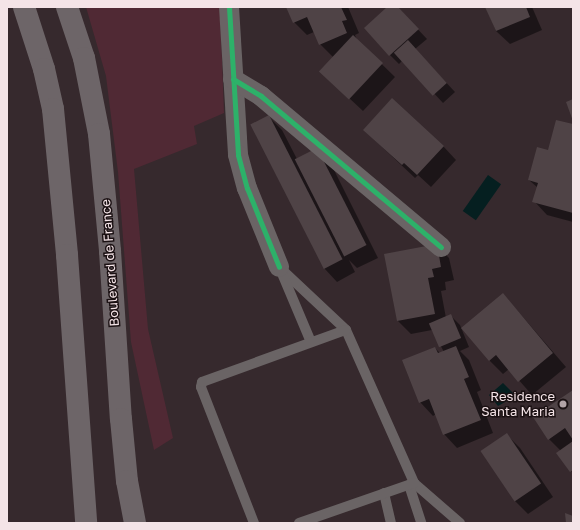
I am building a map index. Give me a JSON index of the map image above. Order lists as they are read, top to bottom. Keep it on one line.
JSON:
{"streets":{"main road":["Boulevard de France"]},"places":["Residence Santa Maria"]}
